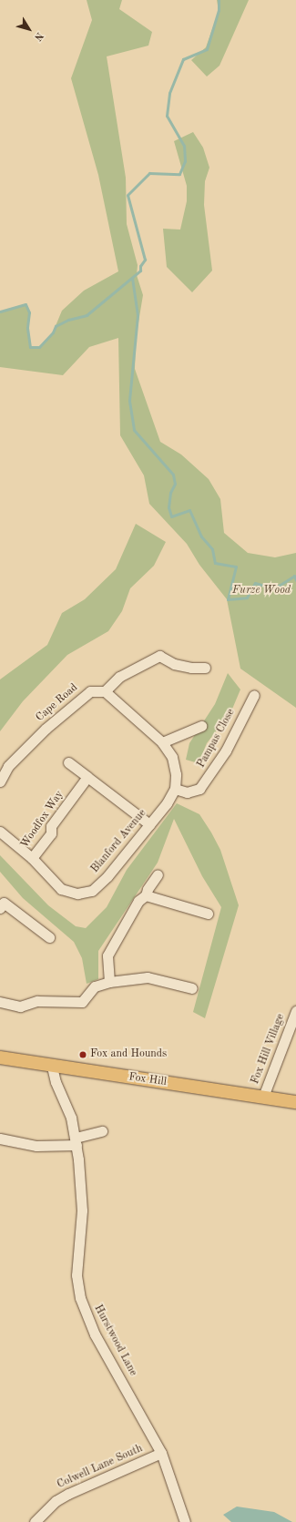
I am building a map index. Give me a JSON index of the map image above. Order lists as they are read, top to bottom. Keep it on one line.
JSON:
{"streets":{"main road":["Fox Hill"],"street":["Cape Road","Pampas Close","Woodfox Way","Blanford Avenue","Fox Hill Village","Hurstwood Lane","Colwell Lane South"]},"crossings":[["Cape Road","Blanford Avenue"],["Pampas Close","Blanford Avenue"],["Woodfox Way","Blanford Avenue"],["Fox Hill Village","Fox Hill"],["Fox Hill","Hurstwood Lane"],["Hurstwood Lane","Colwell Lane South"]],"parks":["Furze Wood"],"places":["Fox and Hounds"],"north":"bottom right"}
